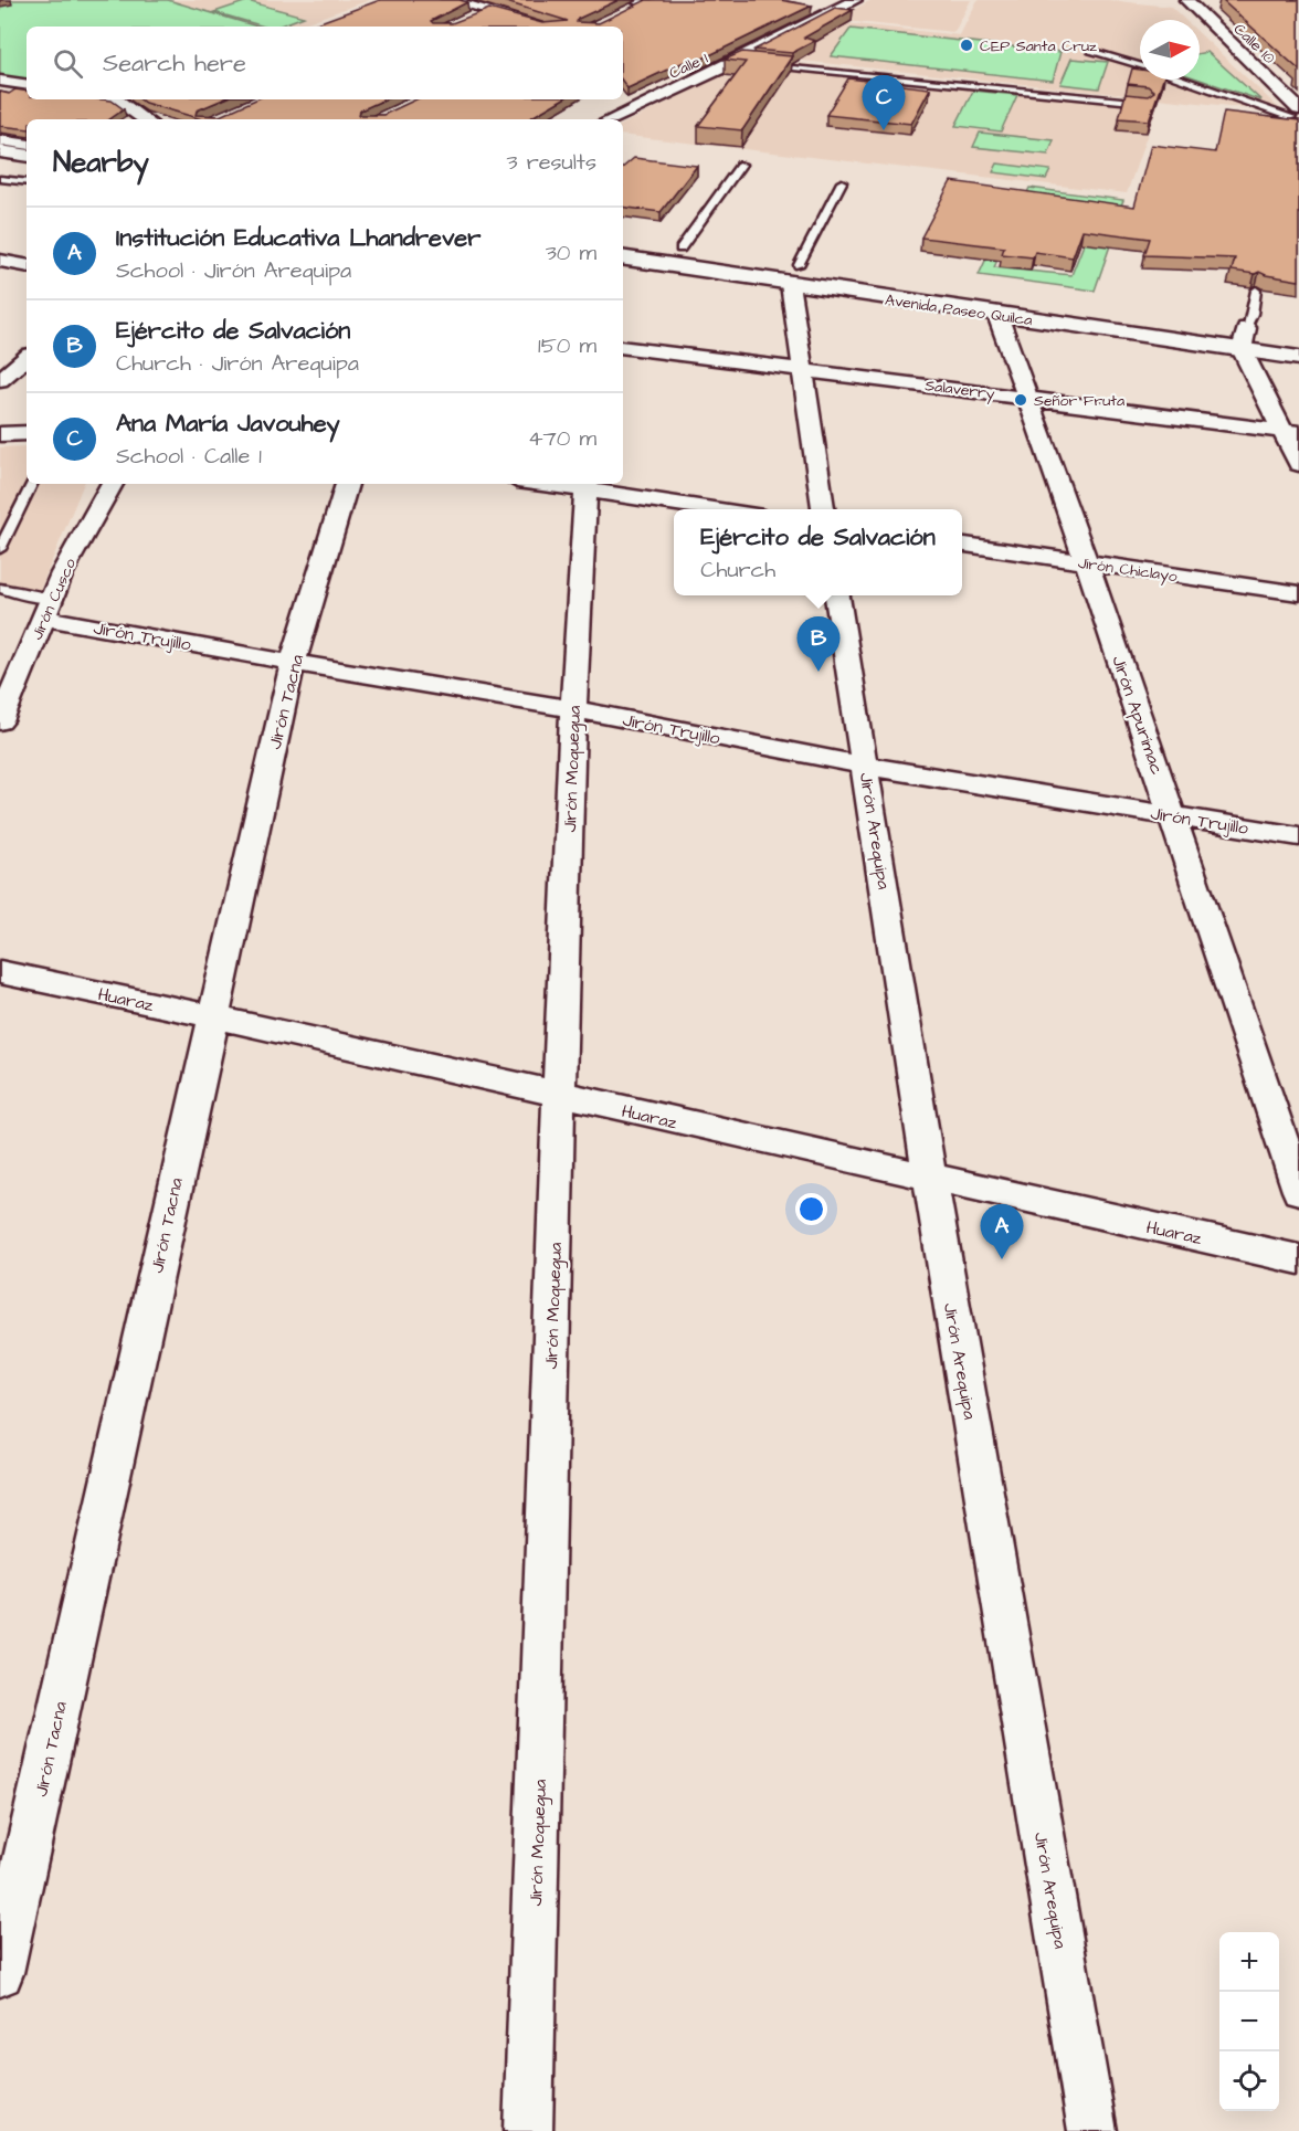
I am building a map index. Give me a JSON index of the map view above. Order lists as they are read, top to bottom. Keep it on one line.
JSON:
{"streets":{"main road":["Avenida Paseo Quilca"],"street":["Calle 10","Calle 1","Salaverry","Jirón Chiclayo","Jirón Cusco","Jirón Trujillo","Jirón Tacna","Jirón Apurímac","Jirón Moquegua","Jirón Arequipa","Huaraz"]},"crossings":[["Avenida Paseo Quilca","Jirón Apurímac"],["Salaverry","Jirón Apurímac"],["Jirón Chiclayo","Jirón Apurímac"],["Jirón Cusco","Jirón Trujillo"],["Jirón Trujillo","Jirón Tacna"],["Jirón Trujillo","Jirón Apurímac"],["Jirón Trujillo","Jirón Moquegua"],["Jirón Trujillo","Jirón Arequipa"],["Jirón Tacna","Huaraz"],["Jirón Moquegua","Huaraz"],["Jirón Arequipa","Huaraz"]],"places":["CEP Santa Cruz","Señor Fruta"],"north":"right","page":{"search":"Search here","pins":["C","B","A"],"heading":["Nearby","3 results"],"list":[{"mark":"A","name":"Institución Educativa Lhandrever","note":"School · Jirón Arequipa","value":"30 m"},{"mark":"B","name":"Ejército de Salvación","note":"Church · Jirón Arequipa","value":"150 m"},{"mark":"C","name":"Ana María Javouhey","note":"School · Calle 1","value":"470 m"}],"popup":["Ejército de Salvación","Church"],"map_buttons":["+","−"]}}
